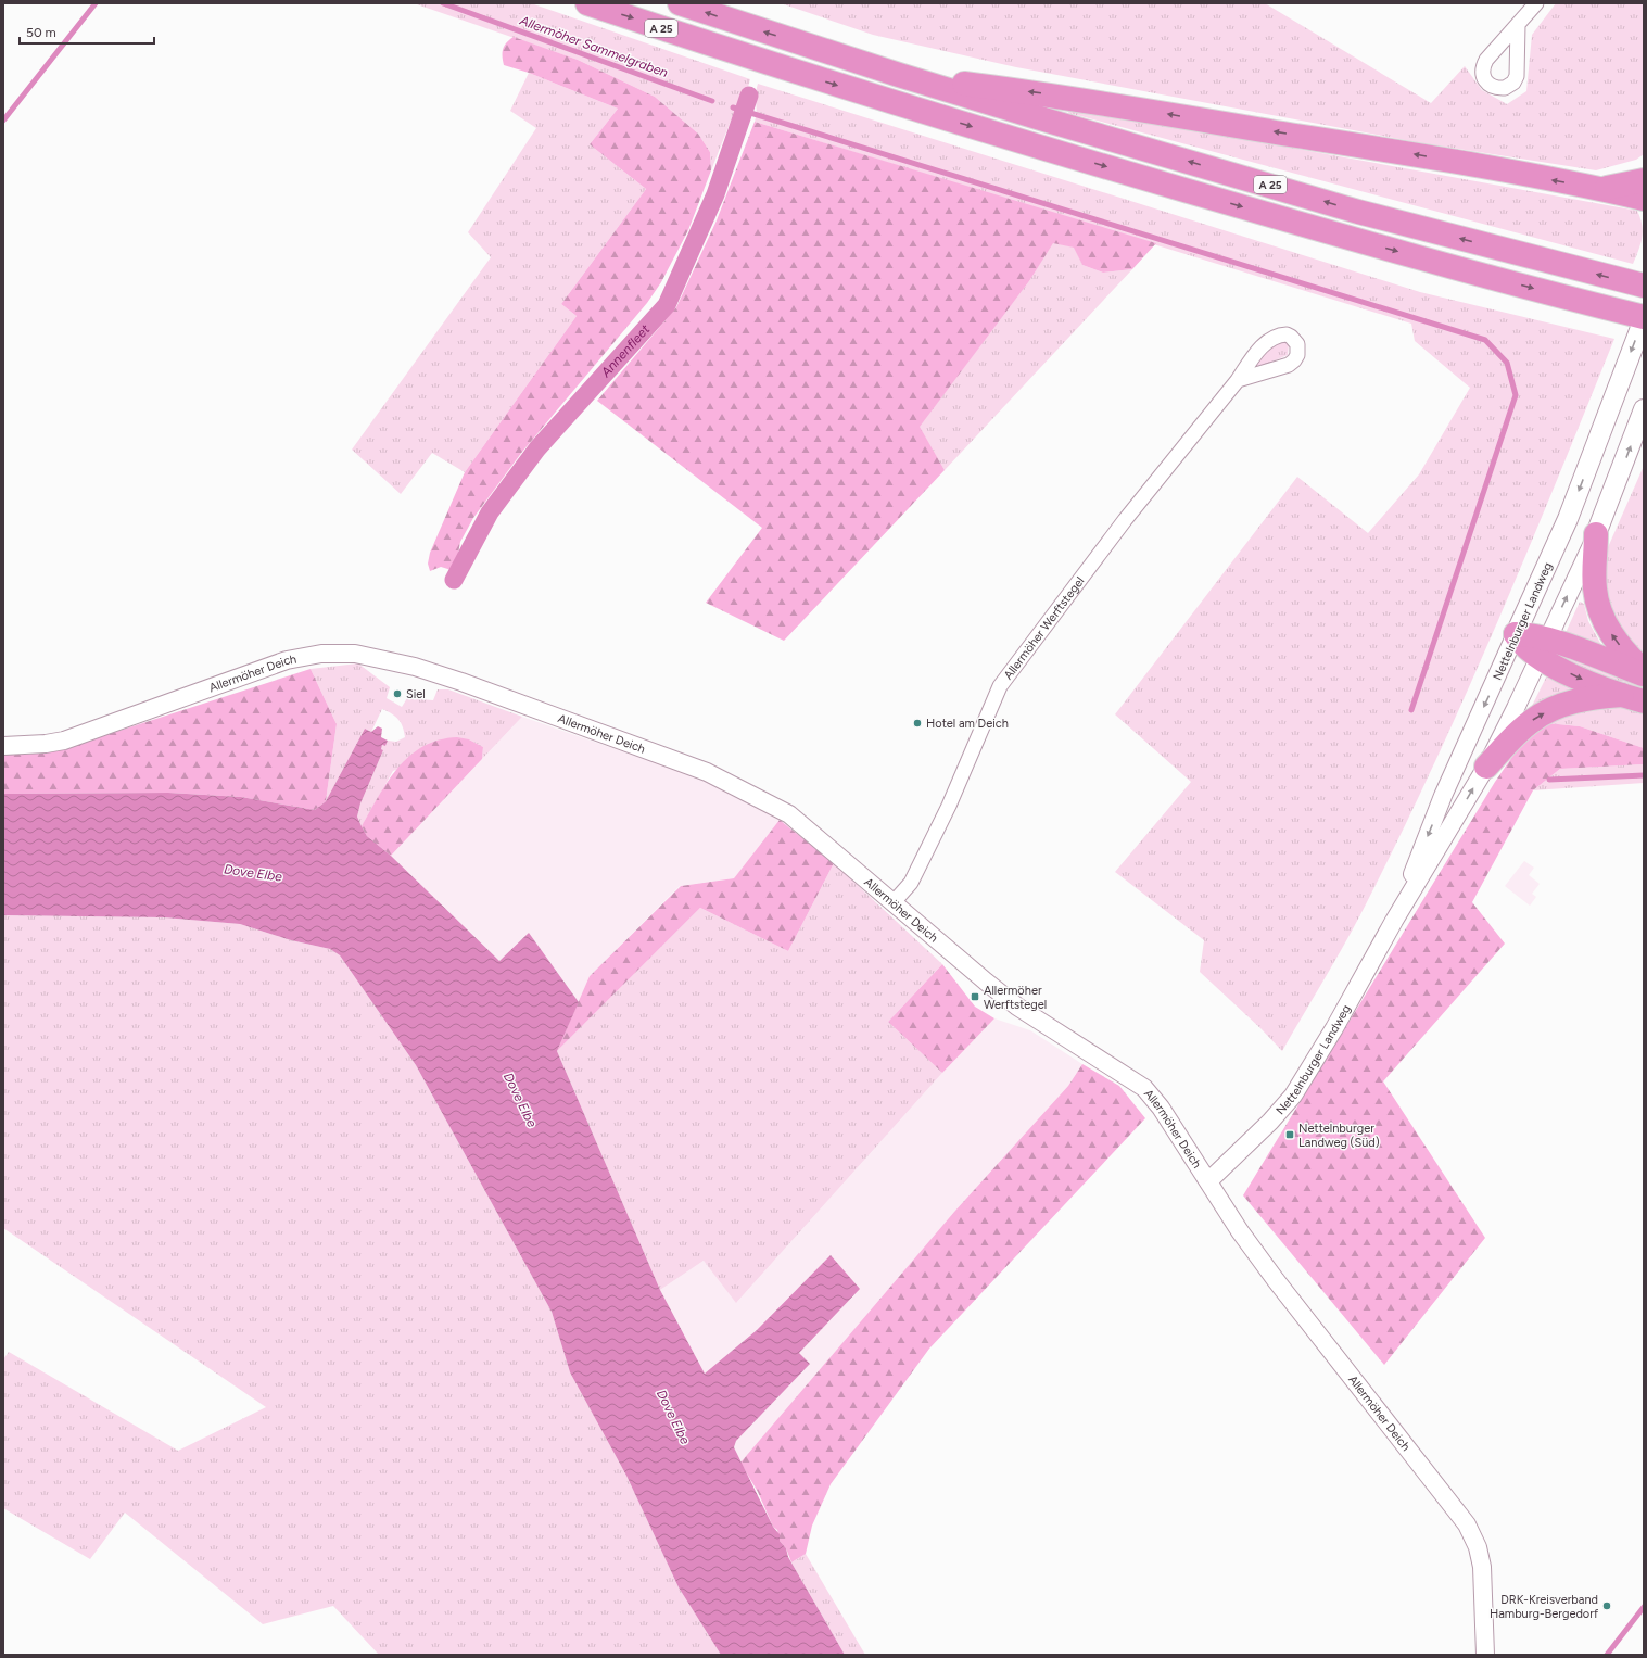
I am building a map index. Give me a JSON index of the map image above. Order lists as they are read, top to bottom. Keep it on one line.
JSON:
{"streets":{"highway":["A 25"],"main road":["Nettelnburger Landweg"],"street":["Allermöher Werftstegel","Allermöher Deich"]},"crossings":[["A 25","Nettelnburger Landweg"],["Nettelnburger Landweg","Allermöher Deich"],["Allermöher Werftstegel","Allermöher Deich"]],"water":["Allermöher Sammelgraben","Annenfleet","Dove Elbe"],"places":{"other":["Siel","Hotel am Deich","DRK-Kreisverband Hamburg-Bergedorf"],"transit":["Allermöher Werftstegel","Nettelnburger Landweg (Süd)"]},"scale_bar":"50 m"}
